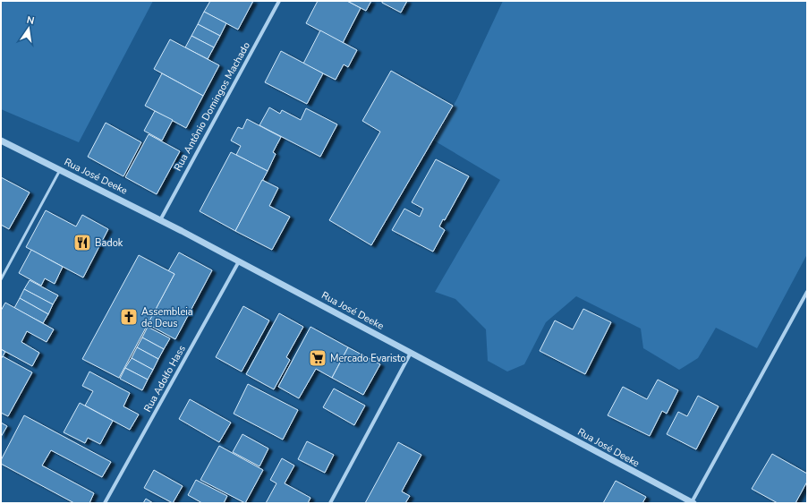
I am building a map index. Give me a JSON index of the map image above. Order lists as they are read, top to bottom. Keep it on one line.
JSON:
{"streets":{"street":["Rua Antônio Domingos Machado","Rua José Deeke","Rua Adolfo Hass"]},"crossings":[["Rua Antônio Domingos Machado","Rua José Deeke"],["Rua José Deeke","Rua Adolfo Hass"]],"places":{"restaurant":["Badok"],"church":["Assembleia de Deus"],"supermarket":["Mercado Evaristo"]},"north":"top"}
